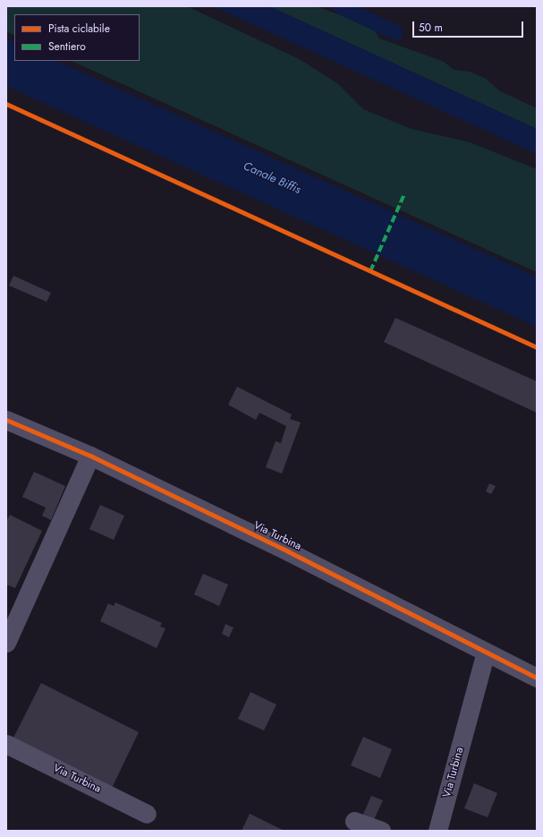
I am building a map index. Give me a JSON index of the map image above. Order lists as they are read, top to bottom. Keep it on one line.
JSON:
{"streets":{"street":["Via Turbina"]},"water":["Canale Biffis"],"legend":["Pista ciclabile","Sentiero"],"scale_bar":"50 m"}
